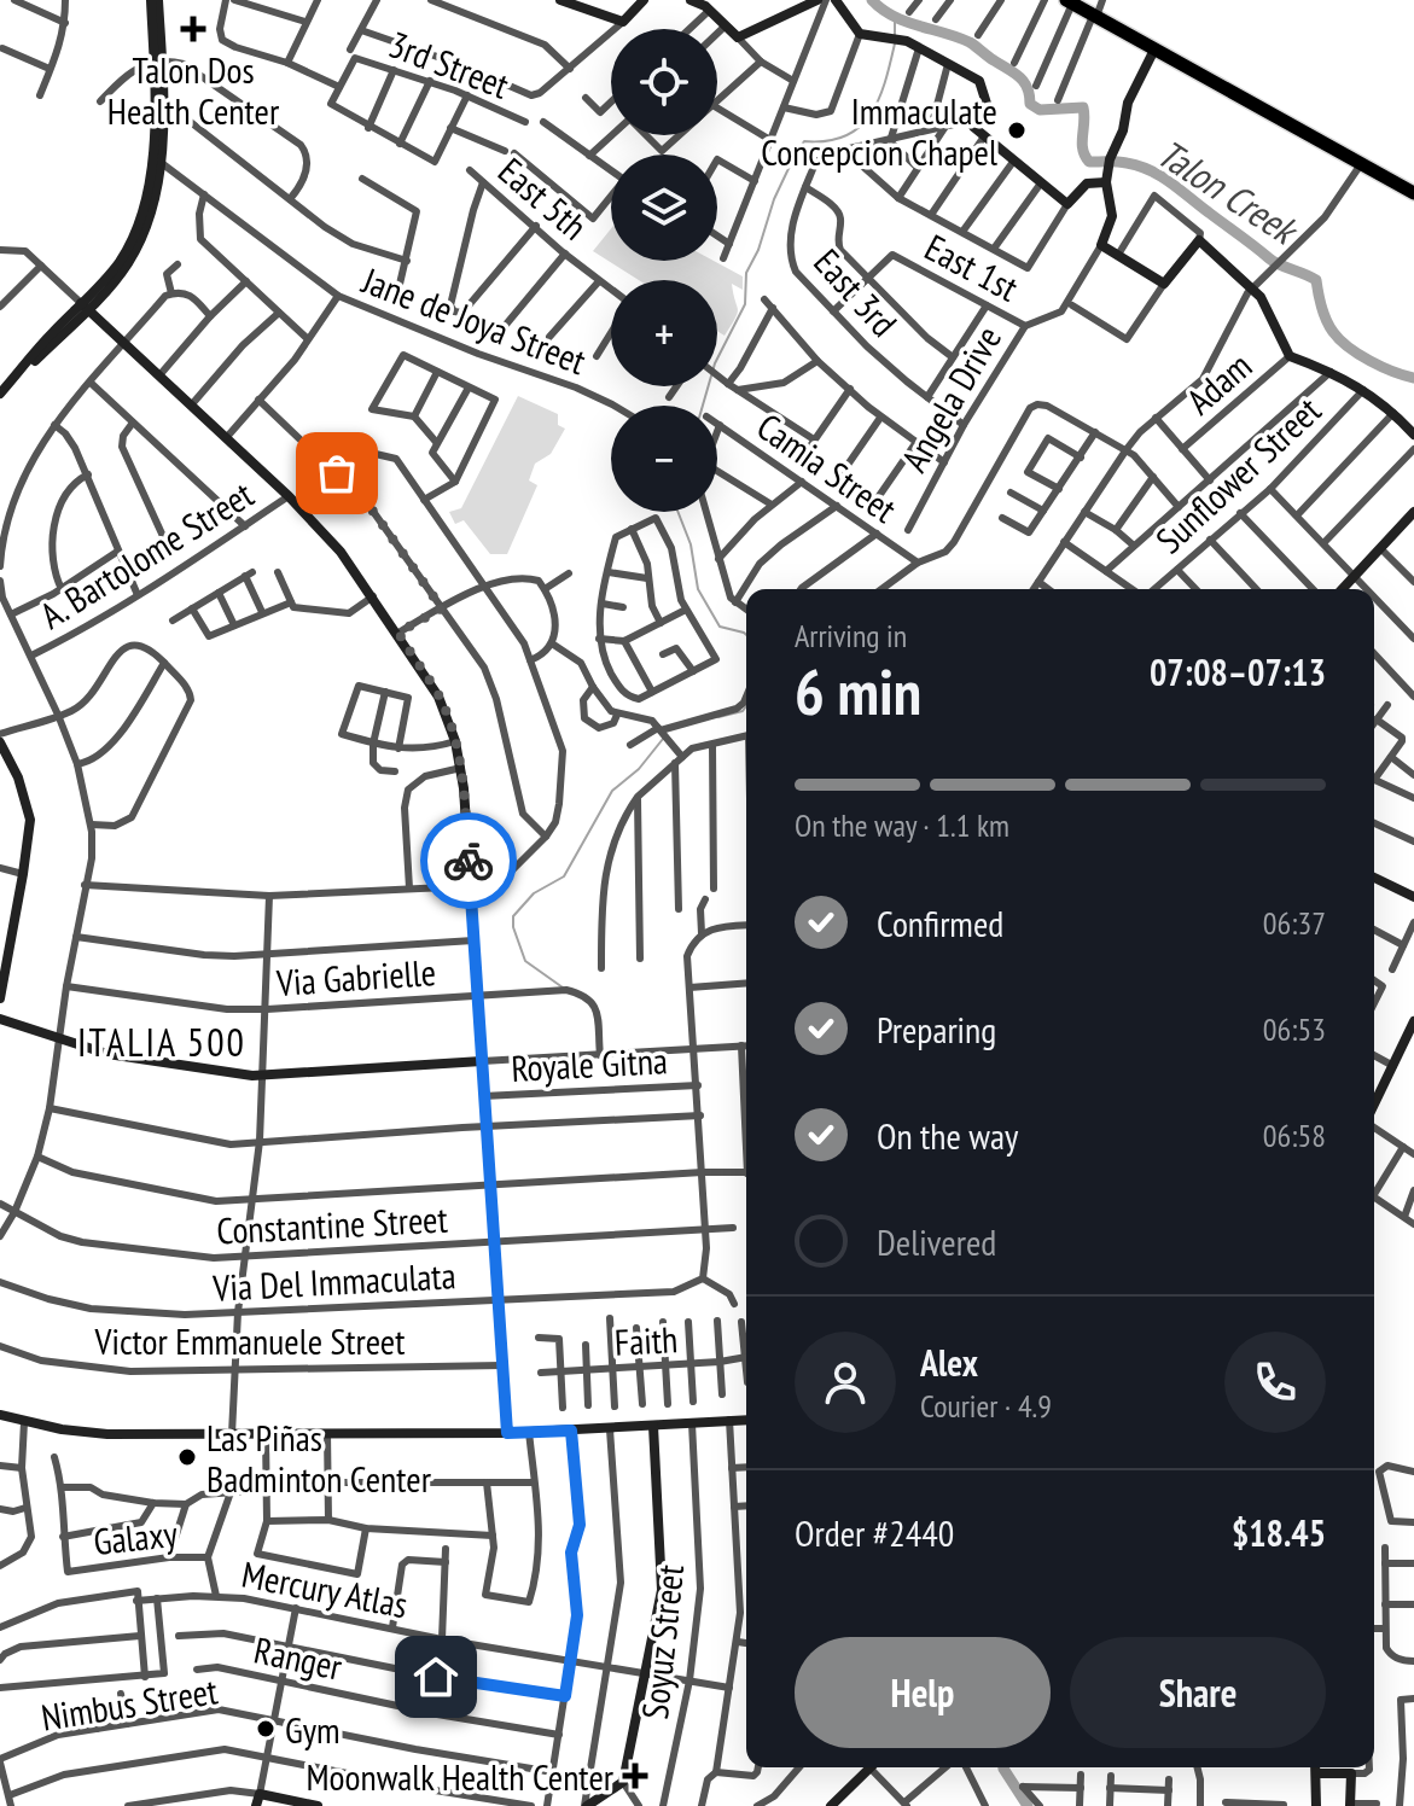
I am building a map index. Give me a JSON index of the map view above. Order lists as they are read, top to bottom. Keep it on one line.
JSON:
{"streets":{"street":["3rd Street","East 5th","East 1st","East 3rd","Jane de Joya Street","Adam","Angela Drive","Camia Street","Sunflower Street","A. Bartolome Street","Via Gabrielle","Royale Gitna","Constantine Street","Via Del Immaculata","Victor Emmanuele Street","Faith","Galaxy","Mercury Atlas","Soyuz Street","Ranger","Nimbus Street"]},"crossings":[["East 1st","Angela Drive"],["East 3rd","Angela Drive"],["Mercury Atlas","Soyuz Street"]],"districts":["ITALIA 500"],"water":["Talon Creek"],"places":{"health":["Talon Dos Health Center","Moonwalk Health Center"],"other":["Immaculate Concepcion Chapel","Las Piñas Badminton Center","Gym"]},"page":{"map_buttons":["+","−"],"heading":["6 min","Arriving in","07:08–07:13"],"panel":["Alex","Courier · 4.9","Order #2440","$18.45"],"bar":"On the way · 1.1 km","list":[["Confirmed","06:37"],["Preparing","06:53"],["On the way","06:58"],"Delivered"],"buttons":["Help","Share"]}}
